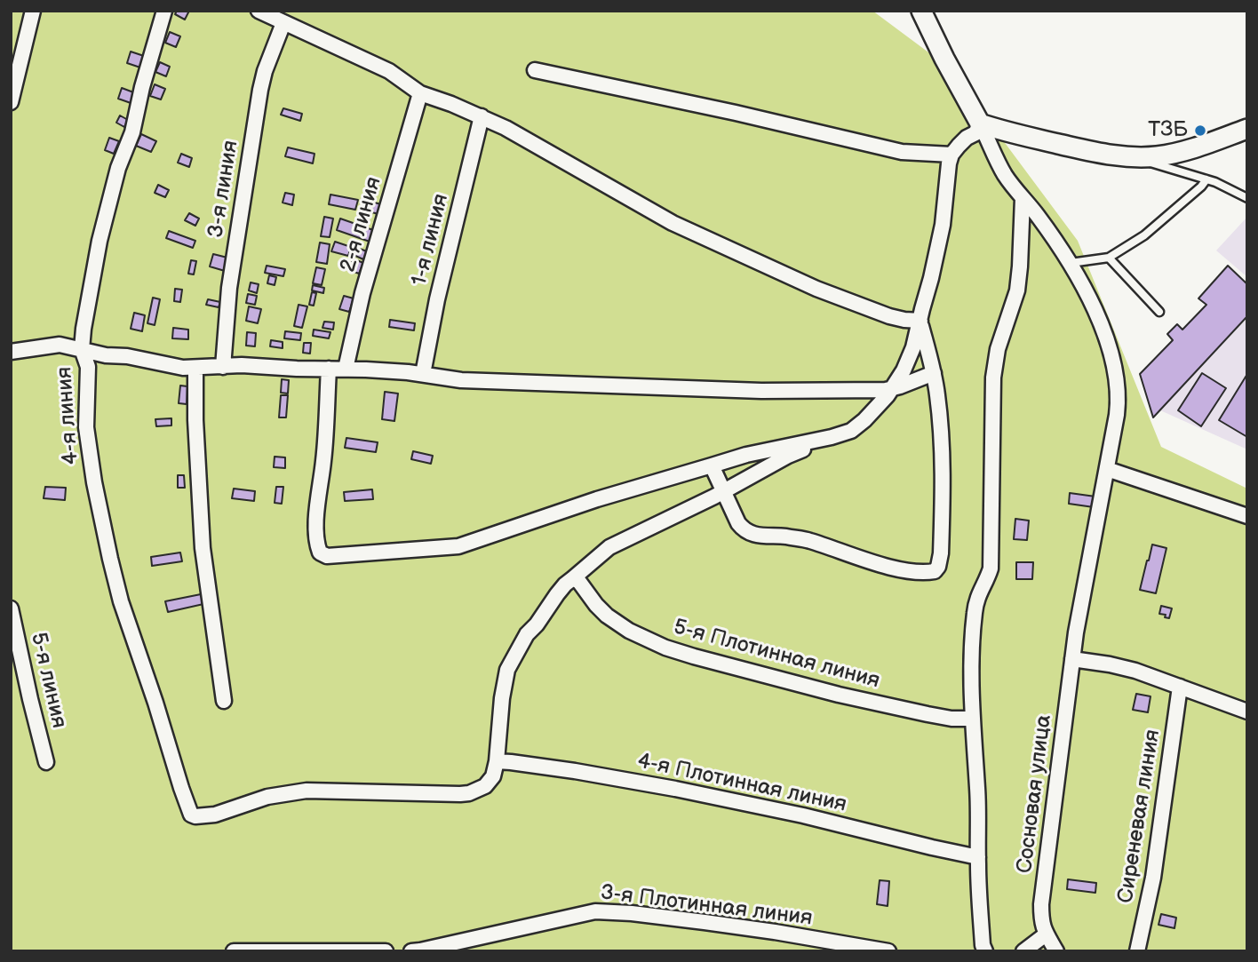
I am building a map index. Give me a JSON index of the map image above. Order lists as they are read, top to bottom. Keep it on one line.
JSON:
{"streets":{"street":["3-я линия","2-я линия","1-я линия","4-я линия","5-я Плотинная линия","5-я линия","4-я Плотинная линия","Сосновая улица","Сиреневая линия","3-я Плотинная линия"]},"crossings":[["4-я линия","4-я Плотинная линия"]],"places":["ТЗБ"]}
